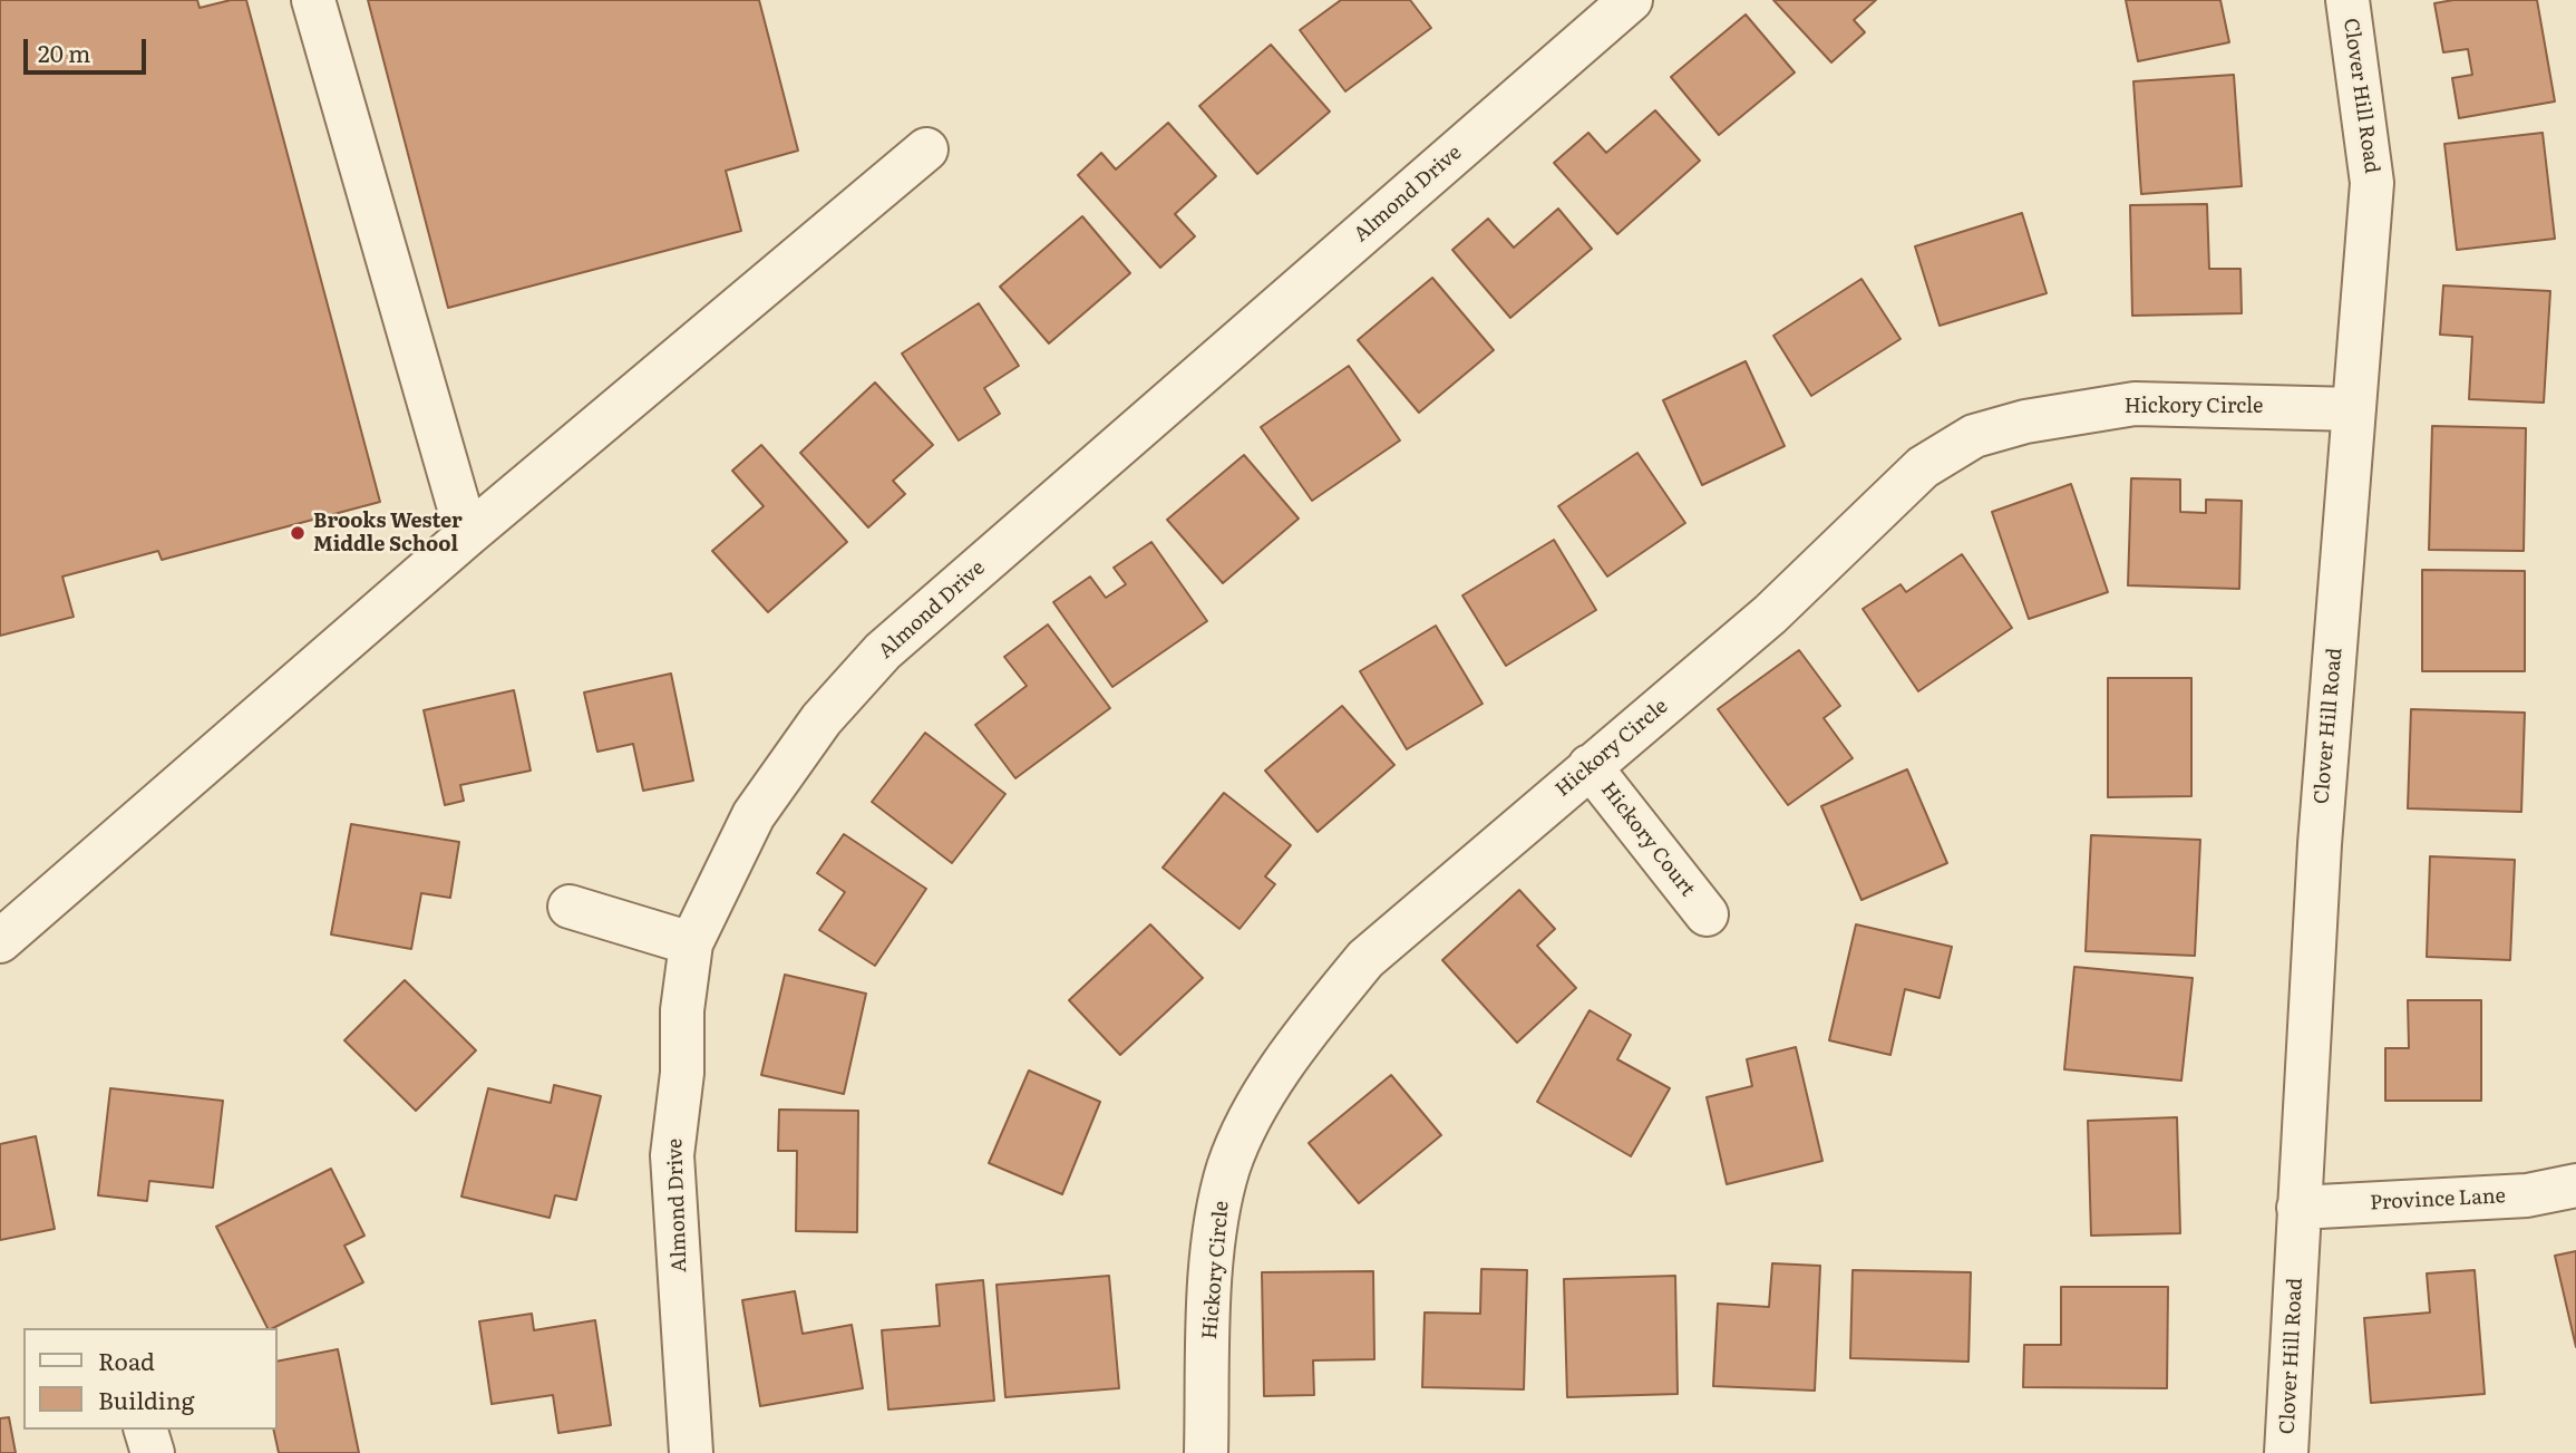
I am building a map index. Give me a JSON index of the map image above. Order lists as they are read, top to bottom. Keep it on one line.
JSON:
{"streets":{"street":["Clover Hill Road","Almond Drive","Hickory Circle","Hickory Court","Province Lane"]},"crossings":[["Clover Hill Road","Hickory Circle"],["Clover Hill Road","Province Lane"],["Hickory Circle","Hickory Court"]],"places":["Brooks Wester Middle School"],"legend":["Road","Building"],"scale_bar":"20 m"}
